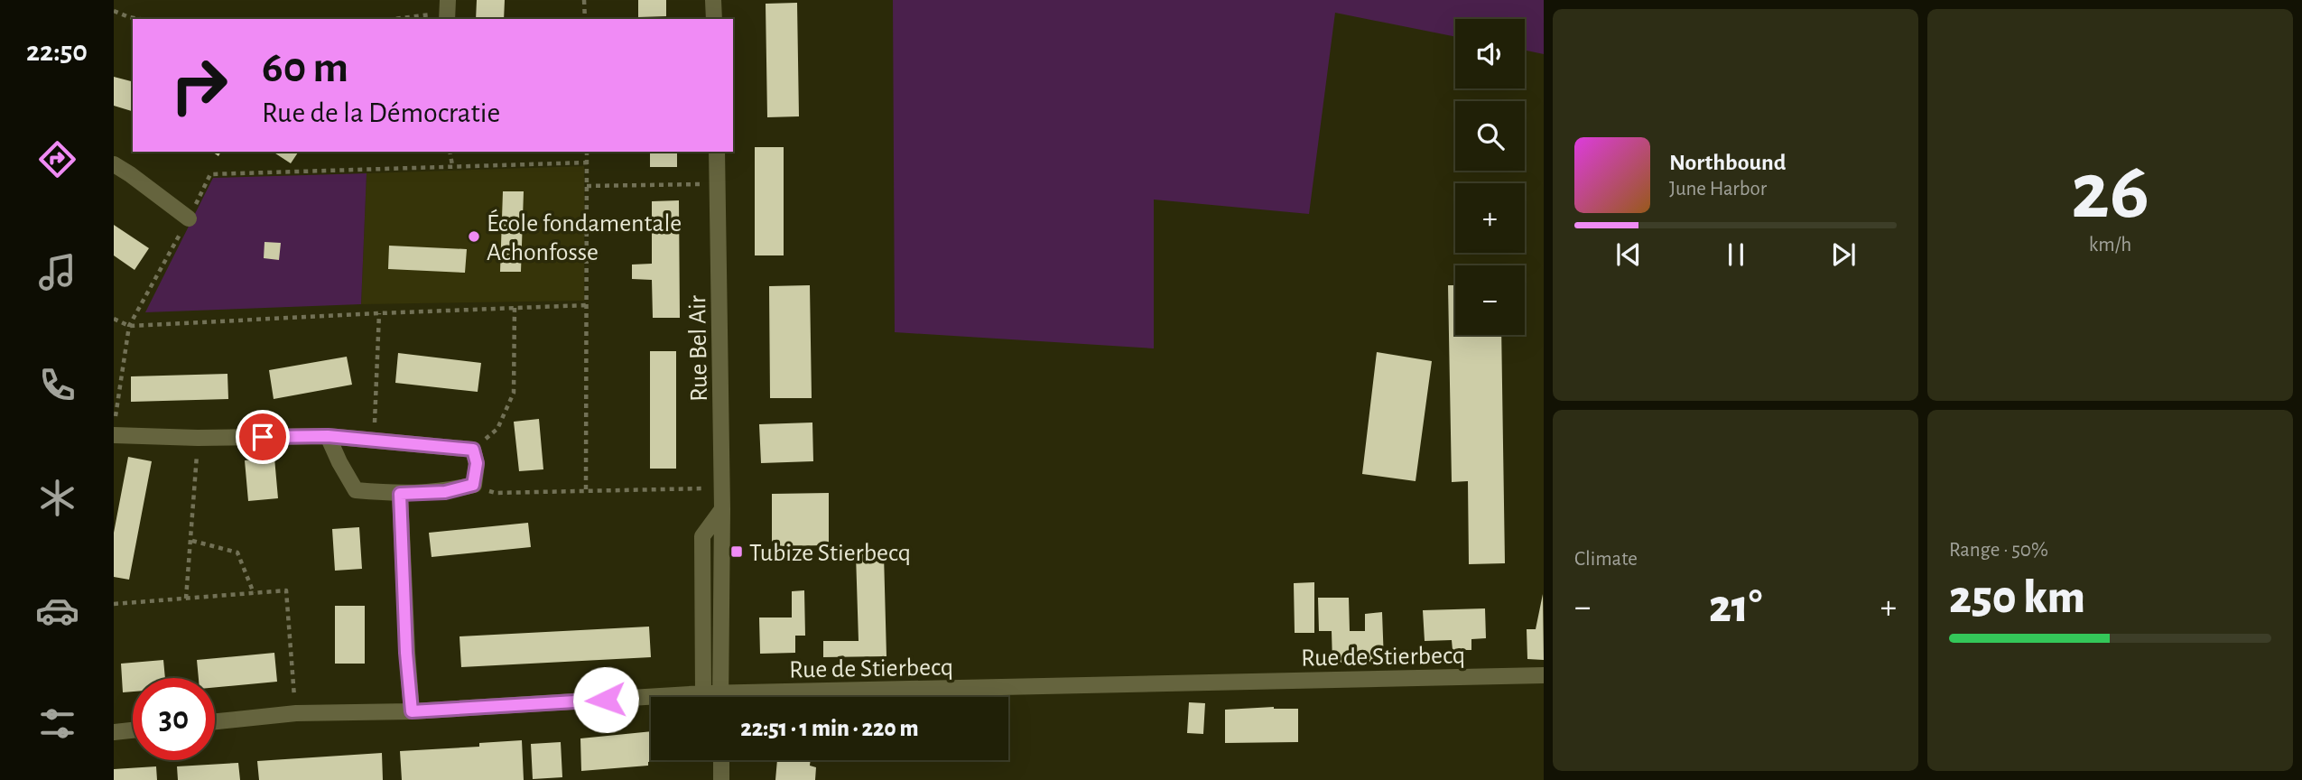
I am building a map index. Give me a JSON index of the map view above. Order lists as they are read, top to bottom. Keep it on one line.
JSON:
{"streets":{"street":["Rue Bel Air","Rue de Stierbecq"]},"places":{"other":["École fondamentale Achonfosse"],"transit":["Tubize Stierbecq"]},"page":{"tabs":"22:50","tile":[["26","km/h"],"Climate",["Range · 50%","250 km"]],"map_buttons":["+","−"],"turn":["60 m","Rue de la Démocratie"],"song":["Northbound","June Harbor"],"heat":["−","21°","+"],"limit":"30","trip":"22:51 · 1 min · 220 m"}}
